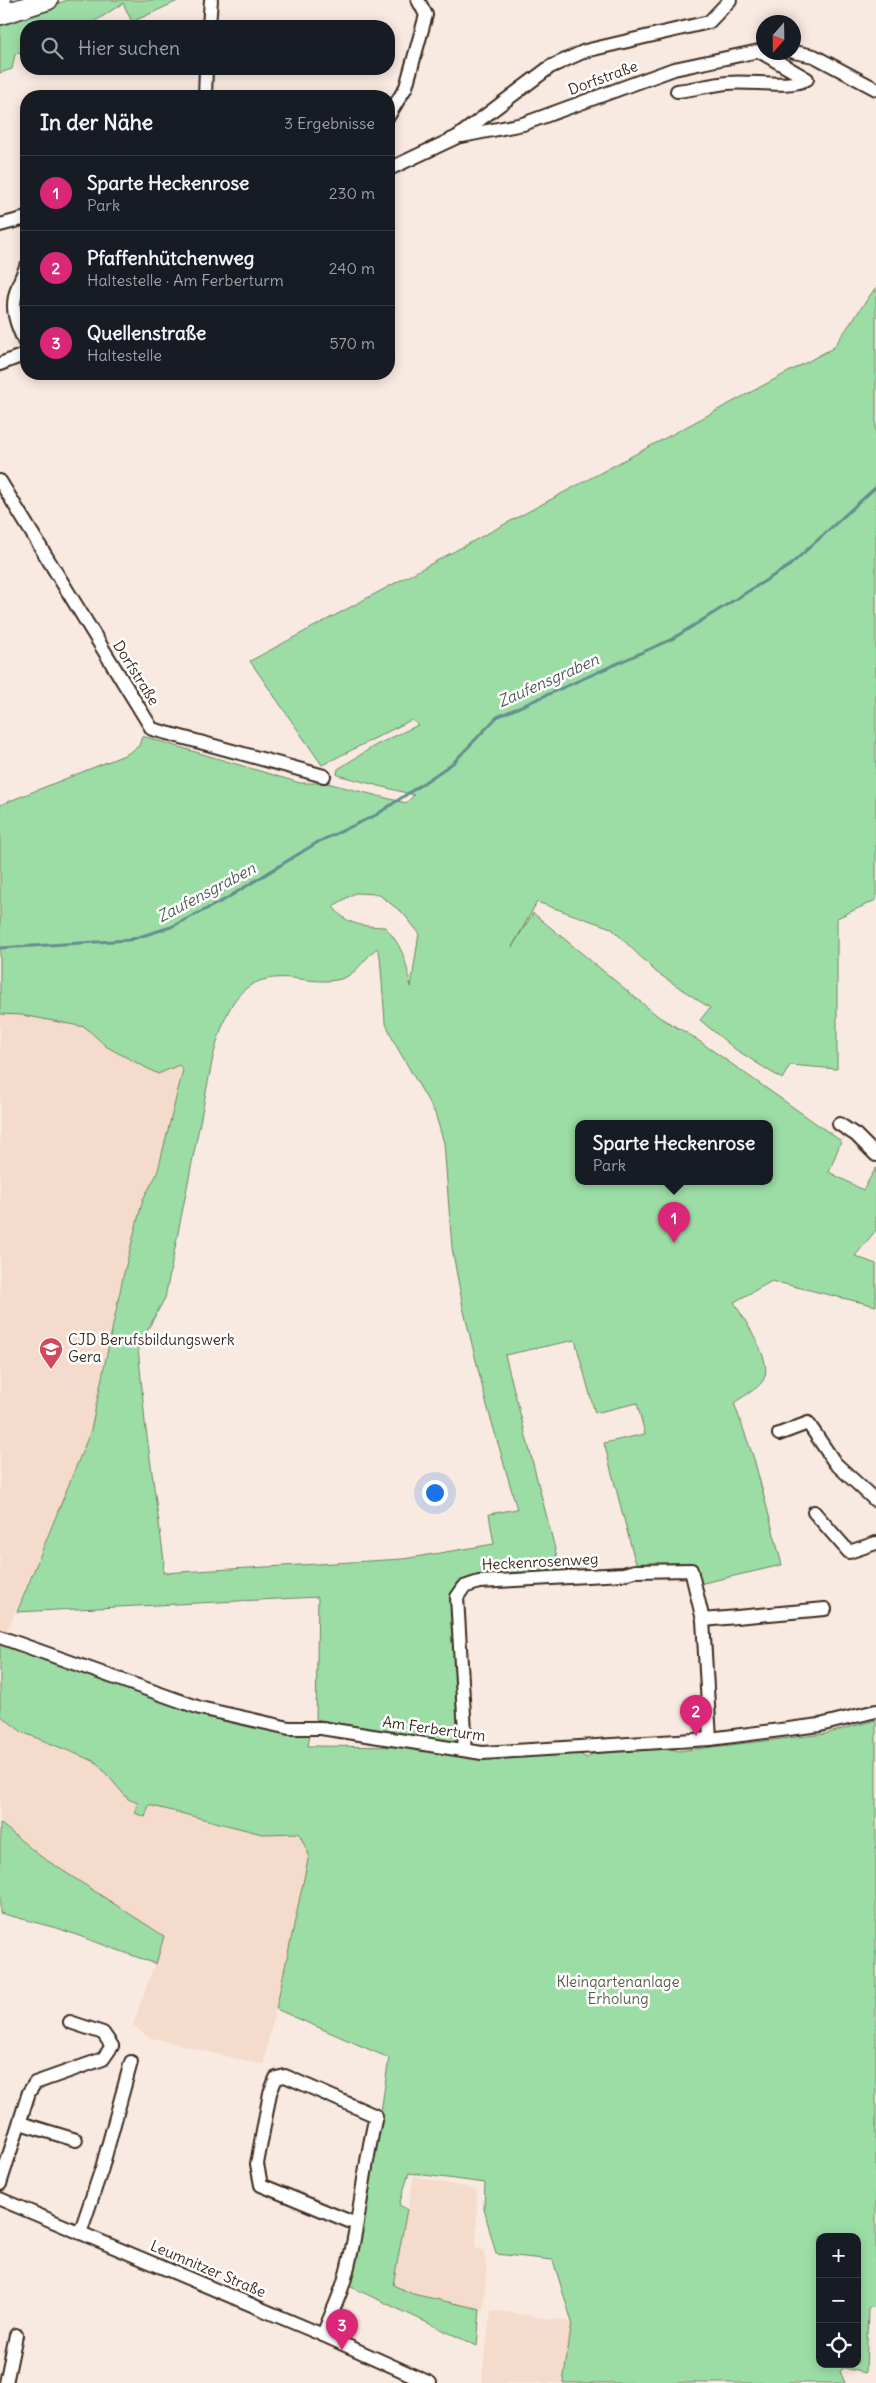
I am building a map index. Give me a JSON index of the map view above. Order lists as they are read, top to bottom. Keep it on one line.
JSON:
{"streets":{"street":["Dorfstraße","Heckenrosenweg","Am Ferberturm","Leumnitzer Straße"]},"crossings":[["Heckenrosenweg","Am Ferberturm"]],"water":["Zaufensgraben"],"parks":["Kleingartenanlage Erholung"],"places":{"school or university":["CJD Berufsbildungswerk Gera"]},"north":"bottom","page":{"search":"Hier suchen","heading":["In der Nähe","3 Ergebnisse"],"list":[{"mark":"1","name":"Sparte Heckenrose","note":"Park","value":"230 m"},{"mark":"2","name":"Pfaffenhütchenweg","note":"Haltestelle · Am Ferberturm","value":"240 m"},{"mark":"3","name":"Quellenstraße","note":"Haltestelle","value":"570 m"}],"popup":["Sparte Heckenrose","Park"],"pins":["1","2","3"],"map_buttons":["+","−"]}}
